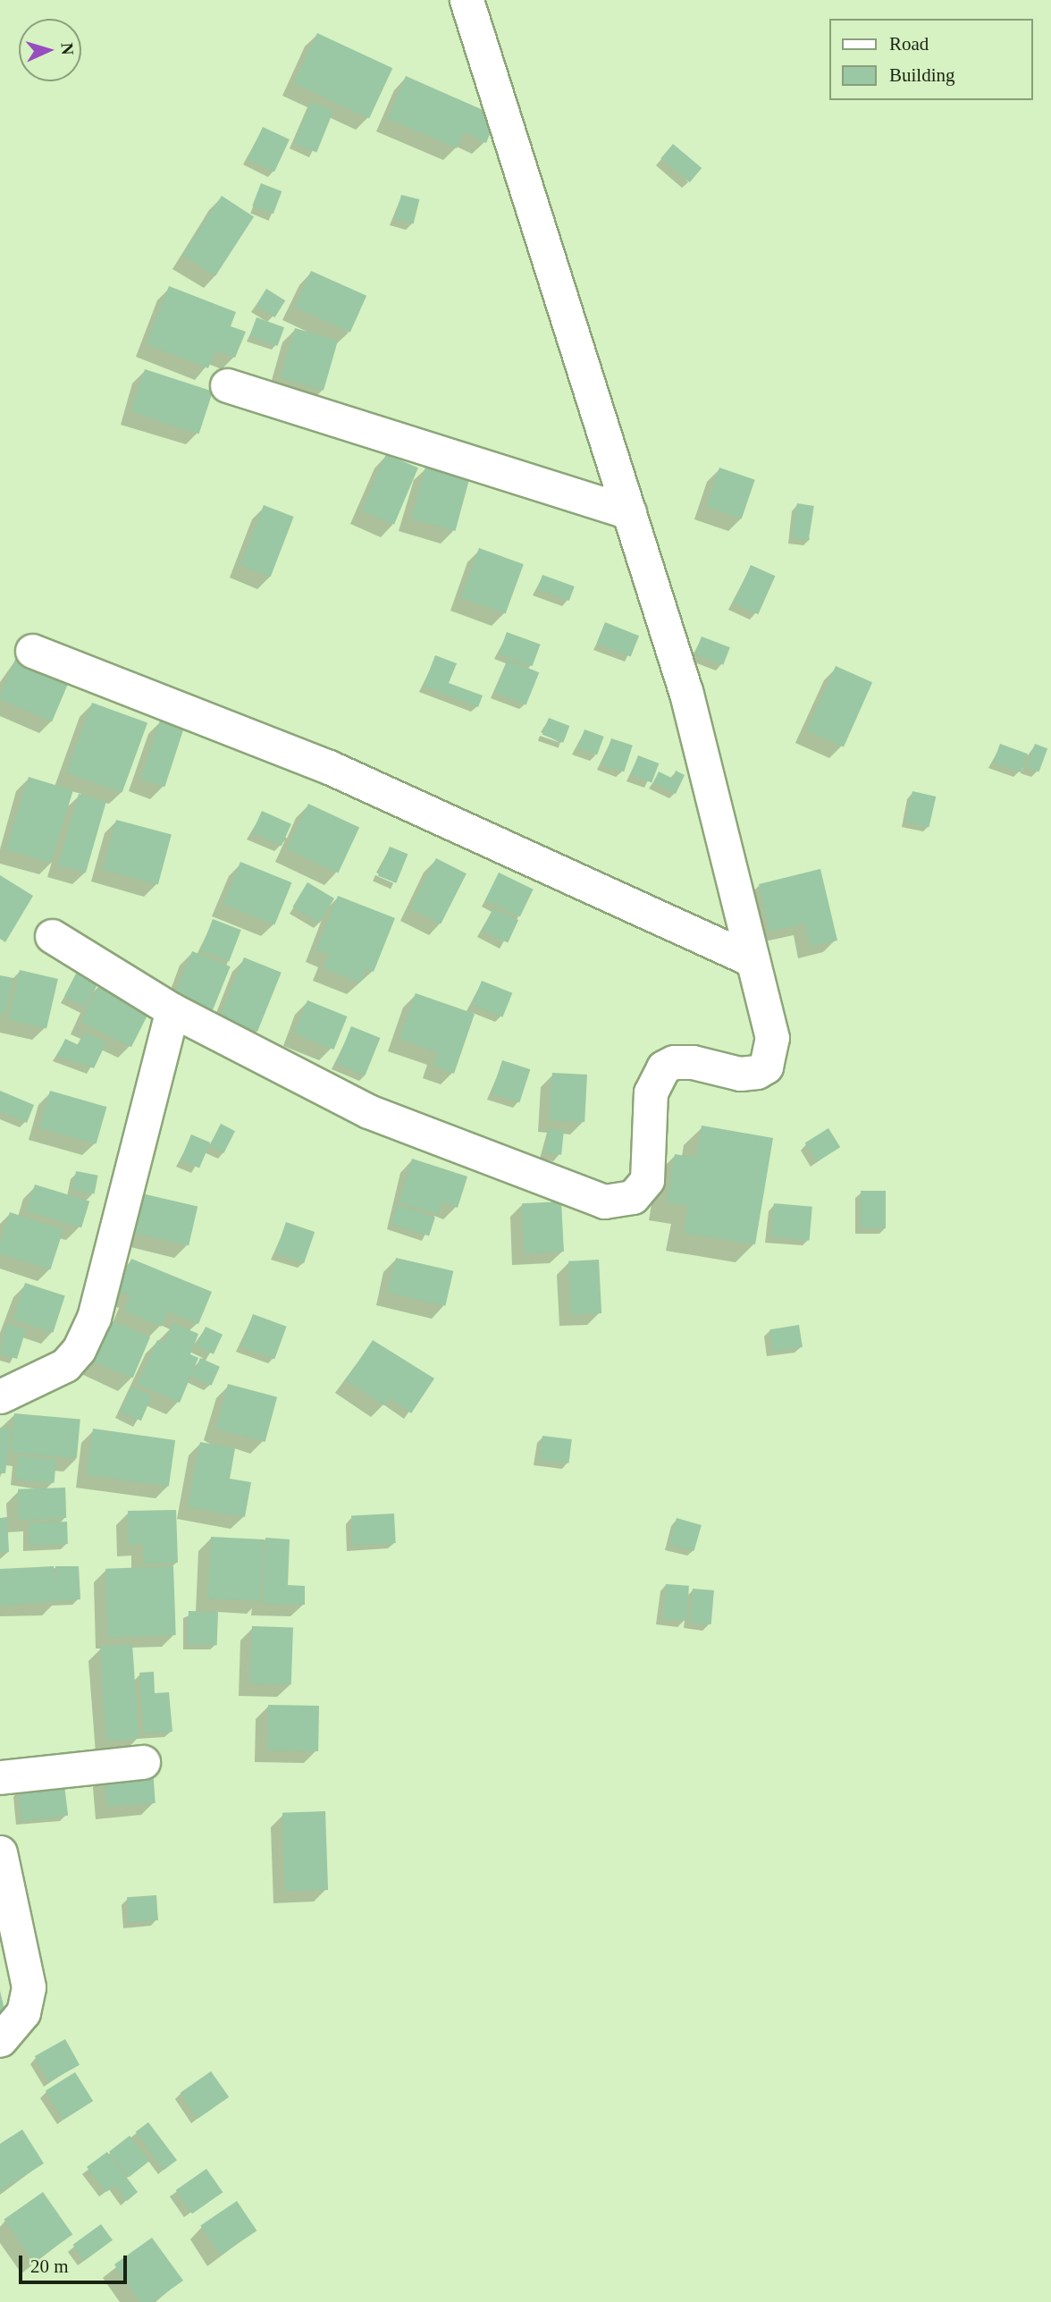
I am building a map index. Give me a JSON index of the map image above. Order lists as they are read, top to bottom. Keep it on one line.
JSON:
{"legend":["Road","Building"],"scale_bar":"20 m","north":"right"}
